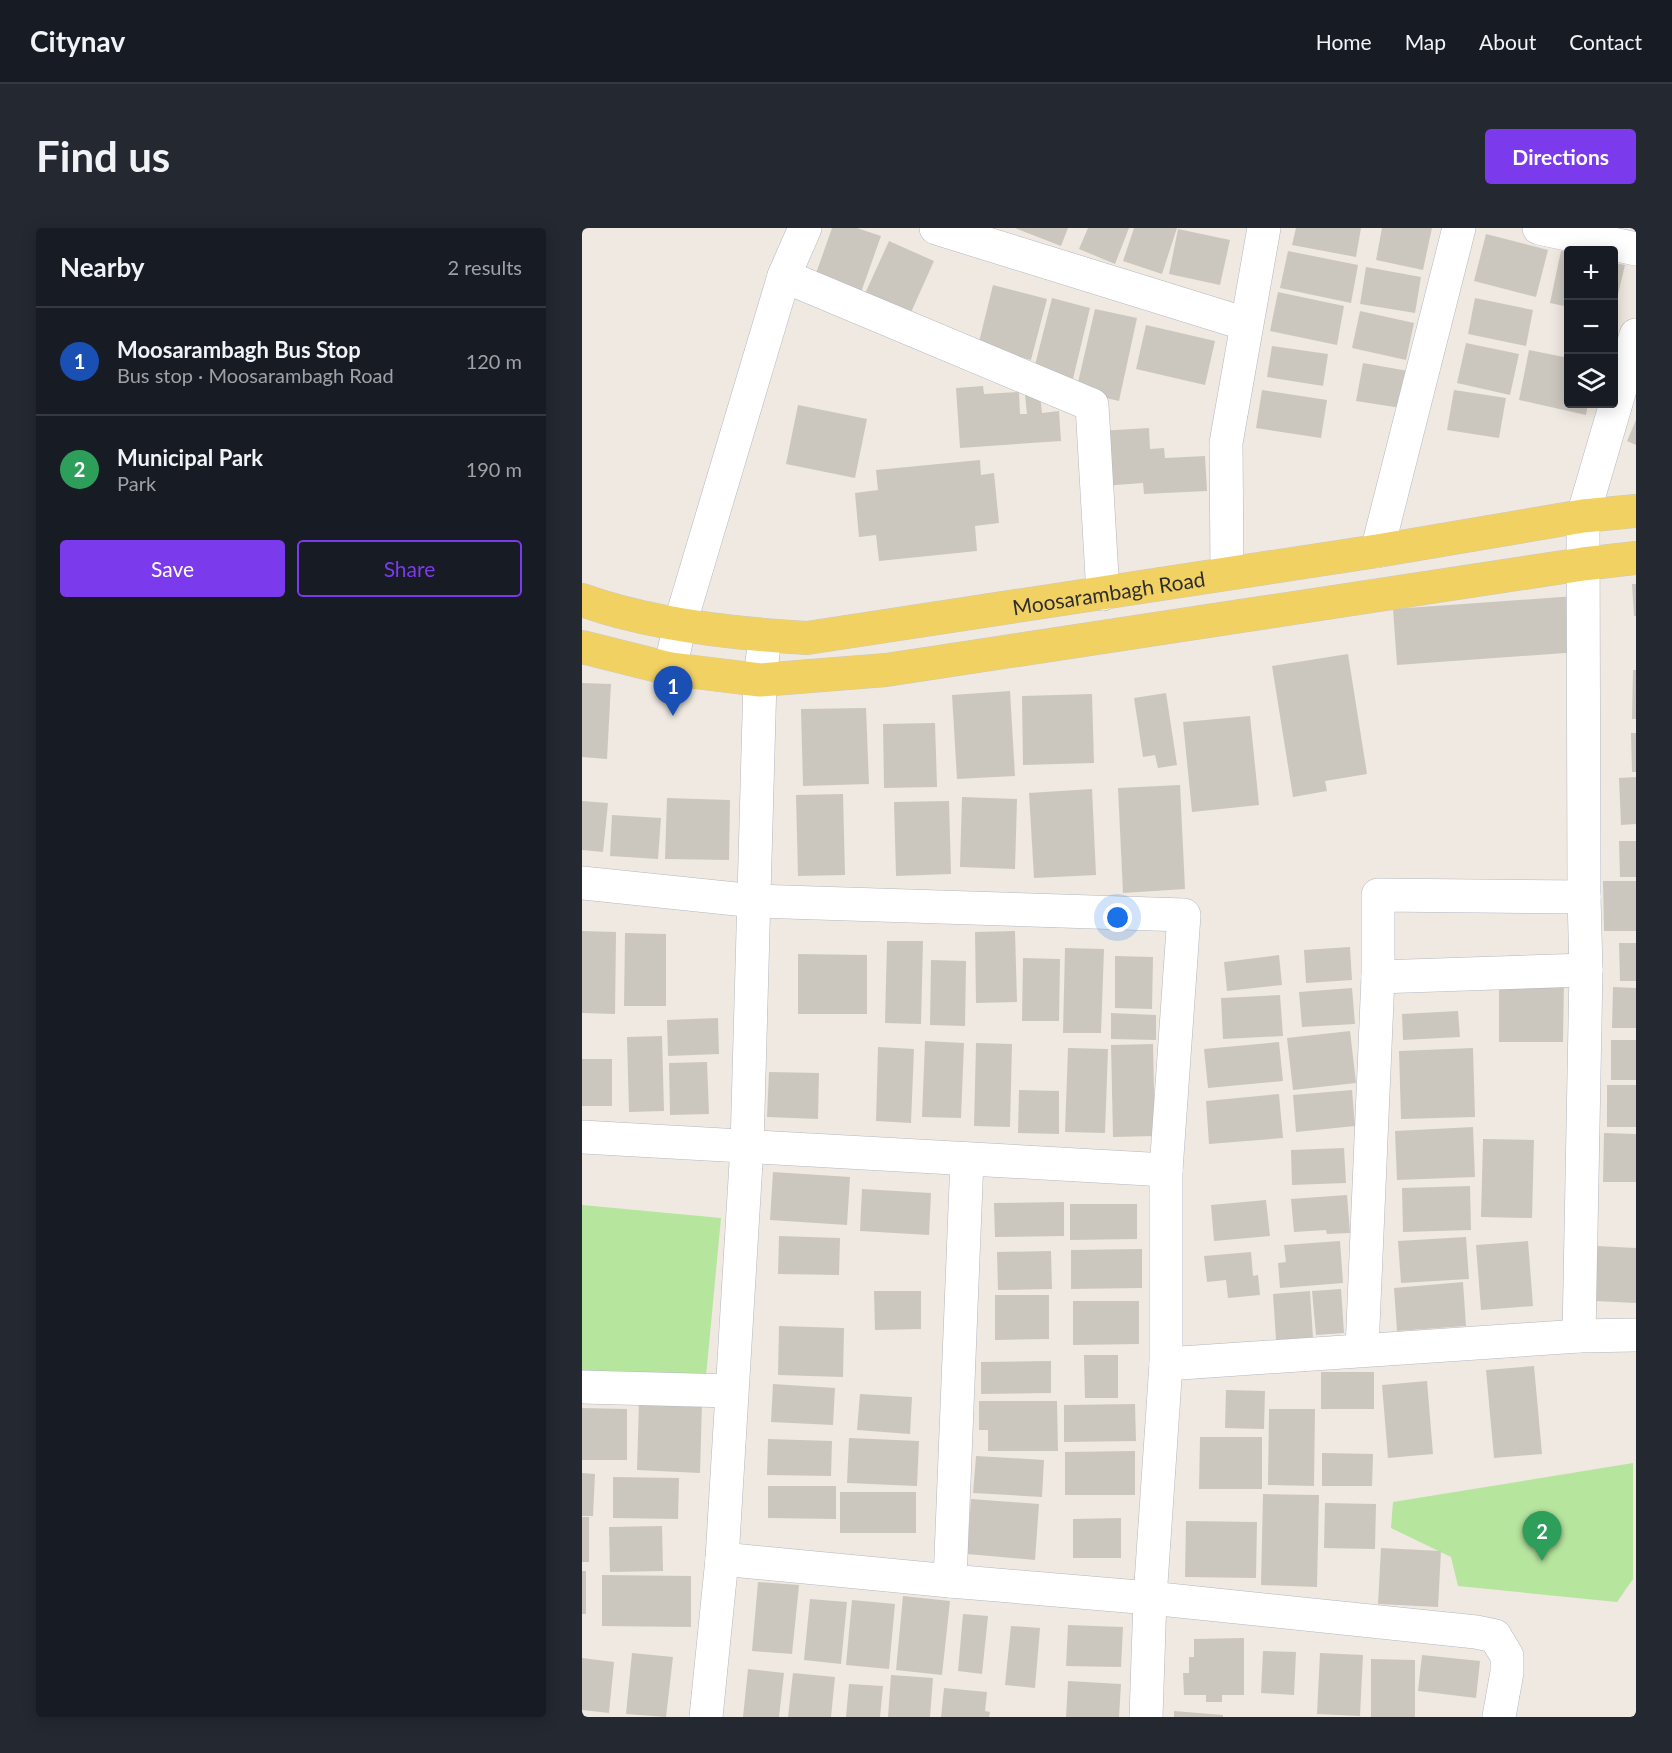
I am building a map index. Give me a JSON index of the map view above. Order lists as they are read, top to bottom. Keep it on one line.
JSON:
{"streets":{"main road":["Moosarambagh Road"]},"page":{"header":"Citynav","nav":["Home","Map","About","Contact"],"buttons":["Directions",["Save","Share"]],"title":"Find us","heading":["Nearby","2 results"],"map_buttons":["+","−"],"list":[{"mark":"1","name":"Moosarambagh Bus Stop","note":"Bus stop · Moosarambagh Road","value":"120 m"},{"mark":"2","name":"Municipal Park","note":"Park","value":"190 m"}],"pins":["1","2"]}}
